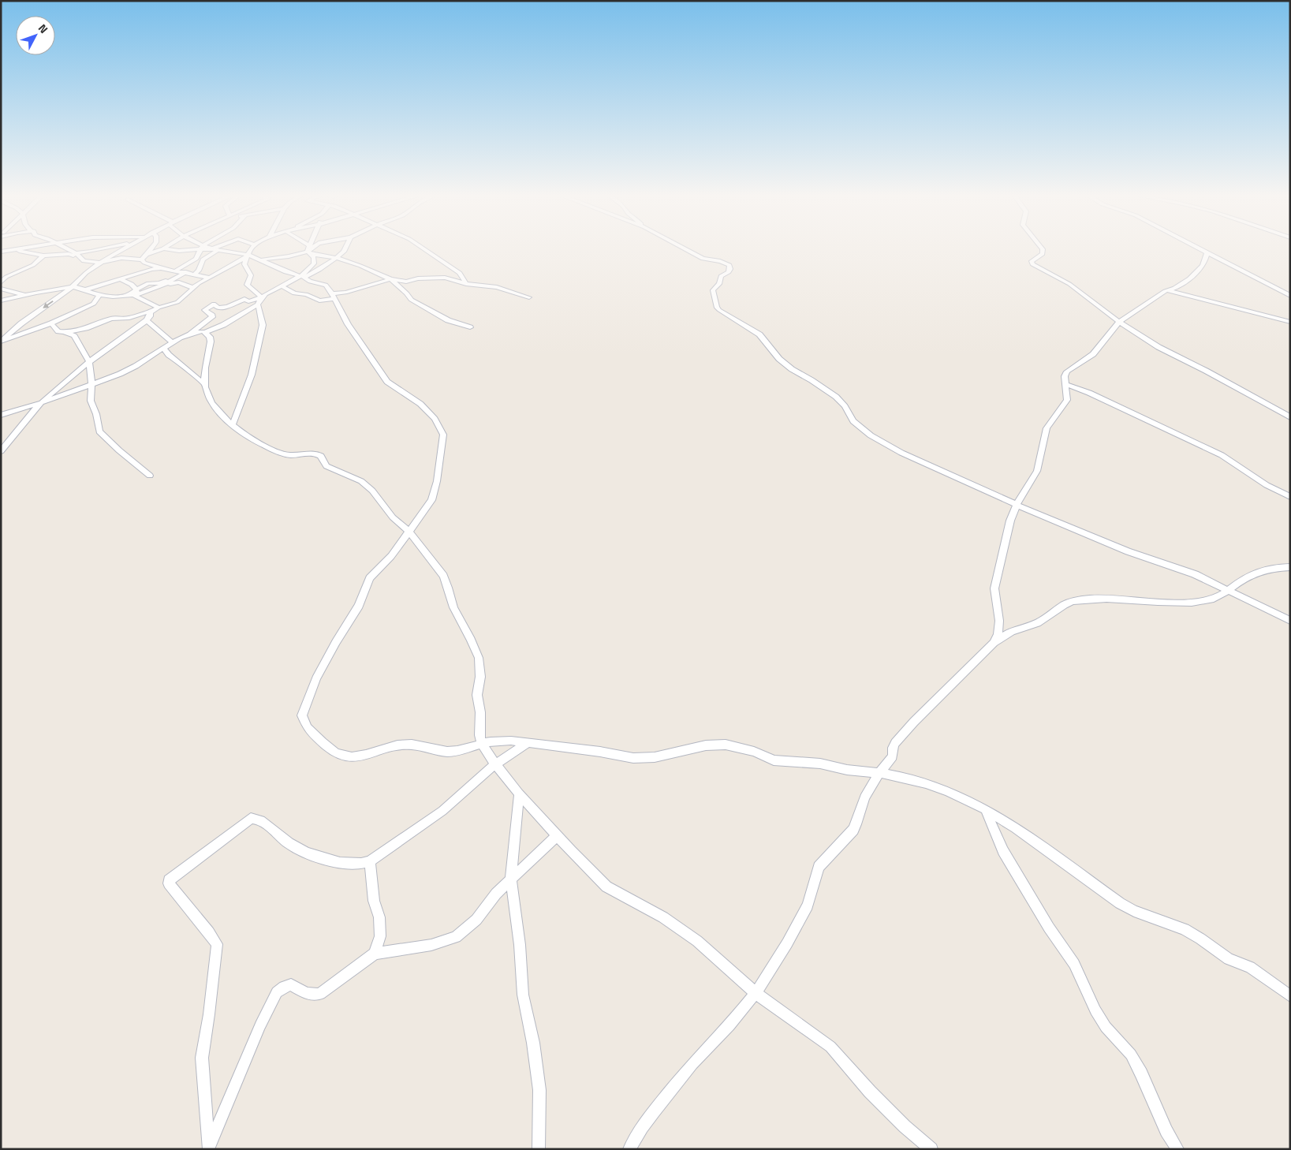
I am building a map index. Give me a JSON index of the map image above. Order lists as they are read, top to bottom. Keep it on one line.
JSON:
{"north":"top right"}
